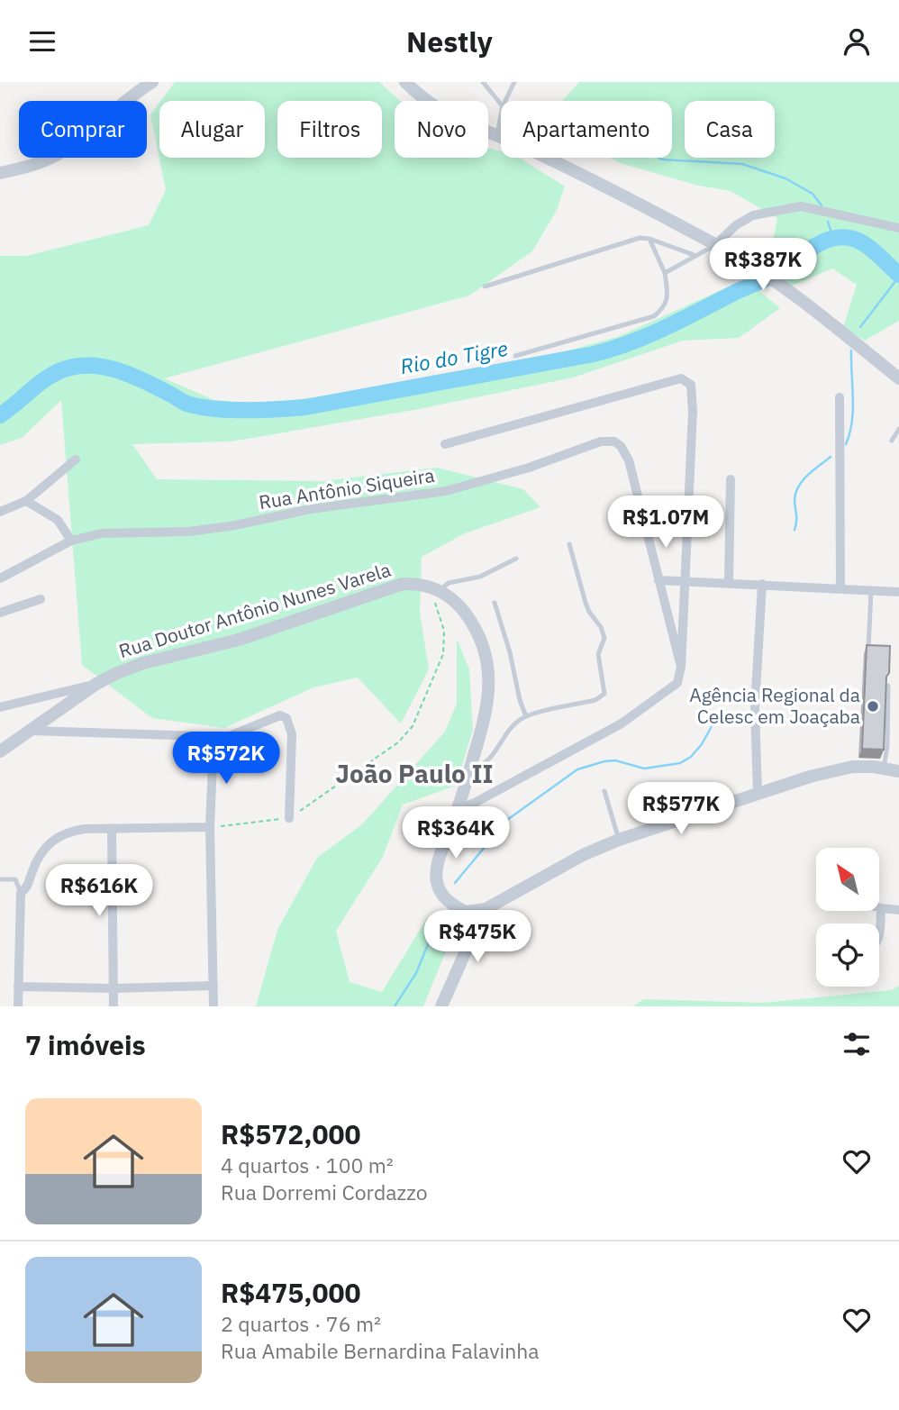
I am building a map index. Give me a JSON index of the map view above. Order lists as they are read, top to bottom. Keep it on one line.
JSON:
{"streets":{"street":["Rua Antônio Siqueira","Rua Doutor Antônio Nunes Varela"]},"districts":["João Paulo II"],"water":["Rio do Tigre"],"places":["Agência Regional da Celesc em Joaçaba"],"north":"top left","page":{"header":"Nestly","chip":["Comprar","Alugar","Filtros","Novo","Apartamento","Casa"],"price":["R$387K","R$1.07M","R$572K","R$577K","R$364K","R$616K","R$475K"],"heading":"7 imóveis","list":[{"name":"R$572,000","note":"4 quartos · 100 m² · Rua Dorremi Cordazzo"},{"name":"R$475,000","note":"2 quartos · 76 m² · Rua Amabile Bernardina Falavinha"}]}}
